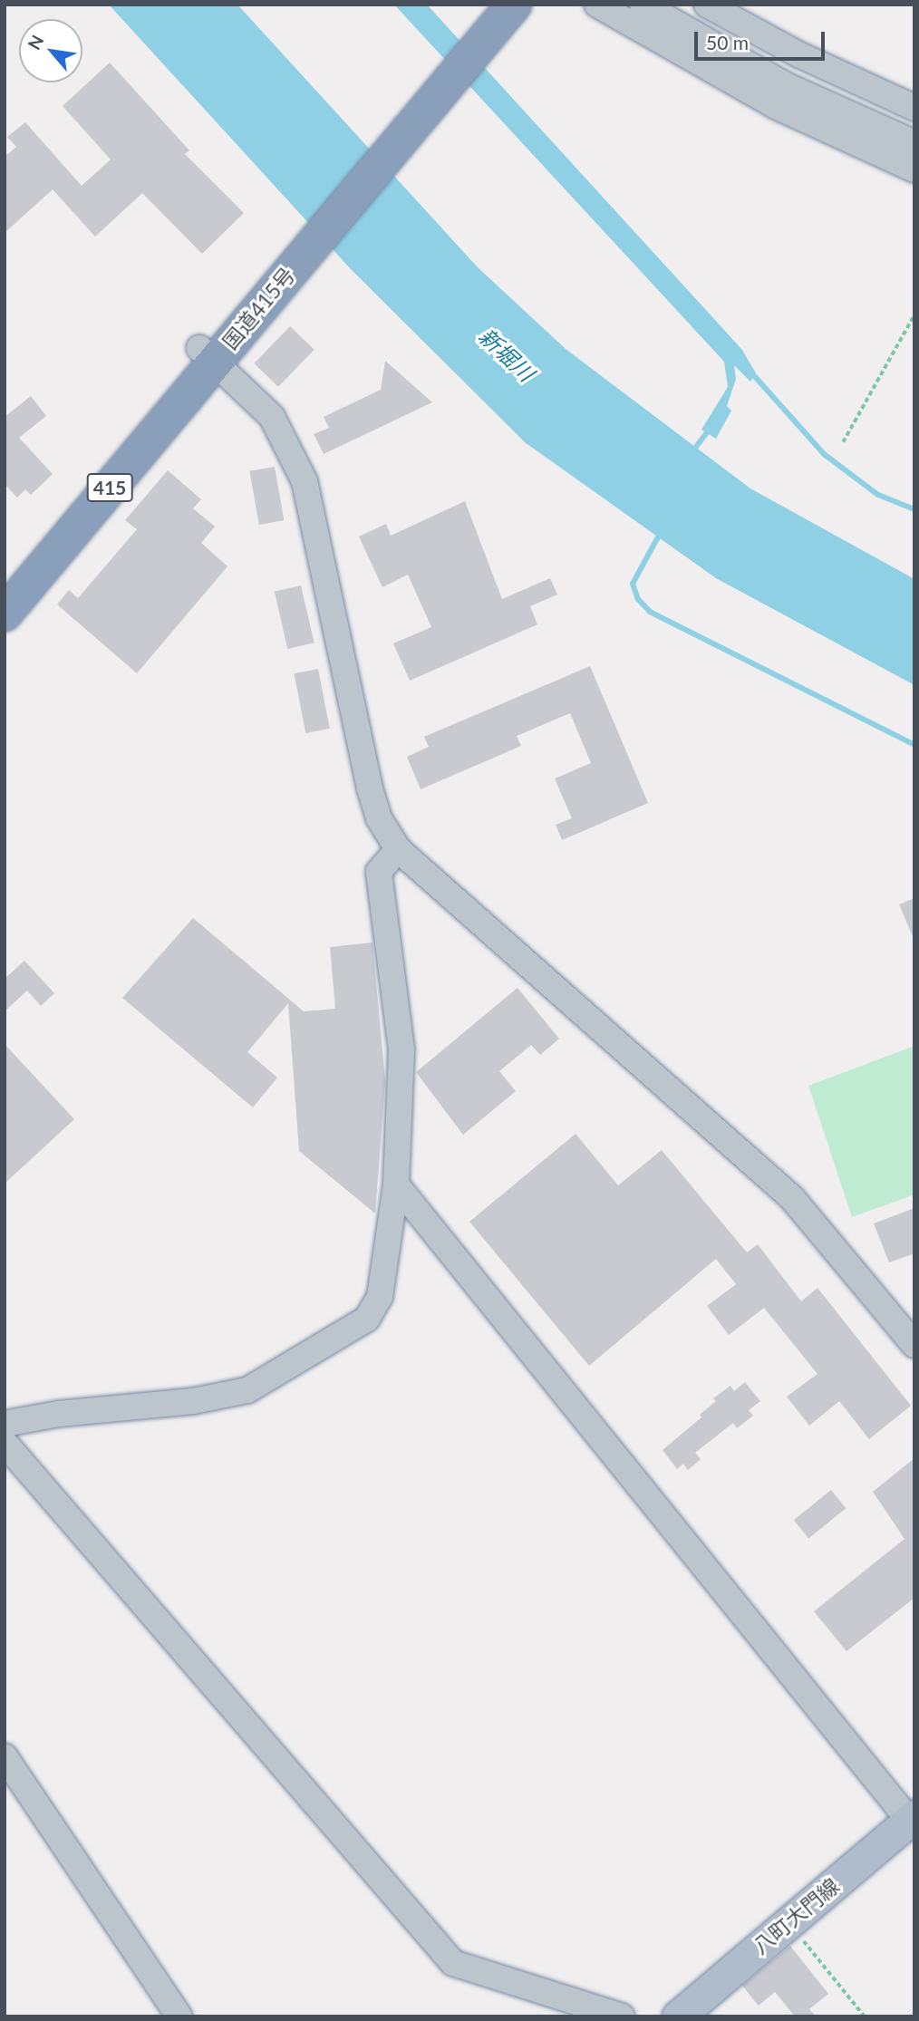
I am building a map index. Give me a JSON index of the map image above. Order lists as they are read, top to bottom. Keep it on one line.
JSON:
{"streets":{"highway":["国道415号","415"],"main road":["八町大門線"]},"water":["新堀川"],"scale_bar":"50 m","north":"top left"}
